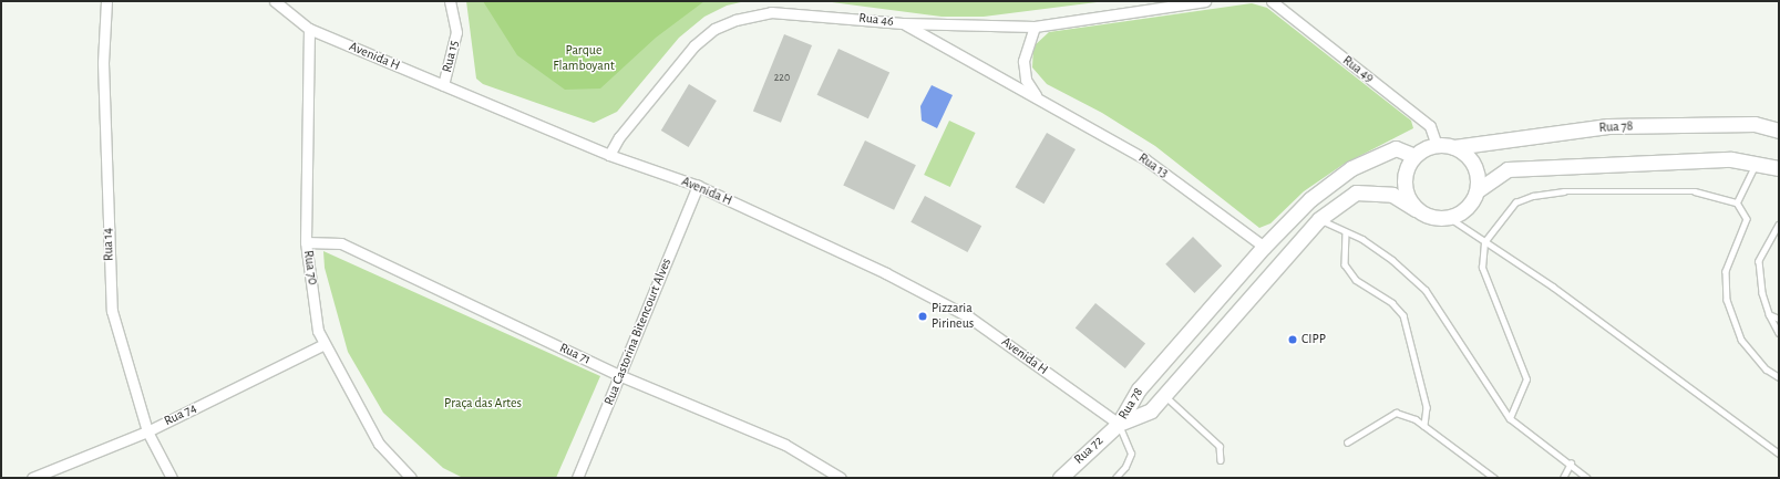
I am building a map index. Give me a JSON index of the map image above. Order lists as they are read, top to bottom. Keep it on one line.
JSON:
{"streets":{"main road":["Rua 78","Rua 72"],"street":["Rua 46","Avenida H","Rua 15","Rua 49","Rua 13","Rua 14","Rua 70","Rua Castorina Bitencourt Alves","Rua 71","Rua 74"]},"crossings":[["Rua 46","Avenida H"],["Rua 46","Rua 13"],["Avenida H","Rua 15"],["Avenida H","Rua 78"],["Avenida H","Rua 70"],["Avenida H","Rua Castorina Bitencourt Alves"],["Avenida H","Rua 72"],["Rua 49","Rua 78"],["Rua 78","Rua 13"],["Rua 78","Rua 72"],["Rua 14","Rua 74"],["Rua 70","Rua 71"],["Rua 70","Rua 74"],["Rua Castorina Bitencourt Alves","Rua 71"]],"parks":["Parque Flamboyant","Praça das Artes"],"places":["Pizzaria Pirineus","CIPP"],"house_numbers":["220"]}
